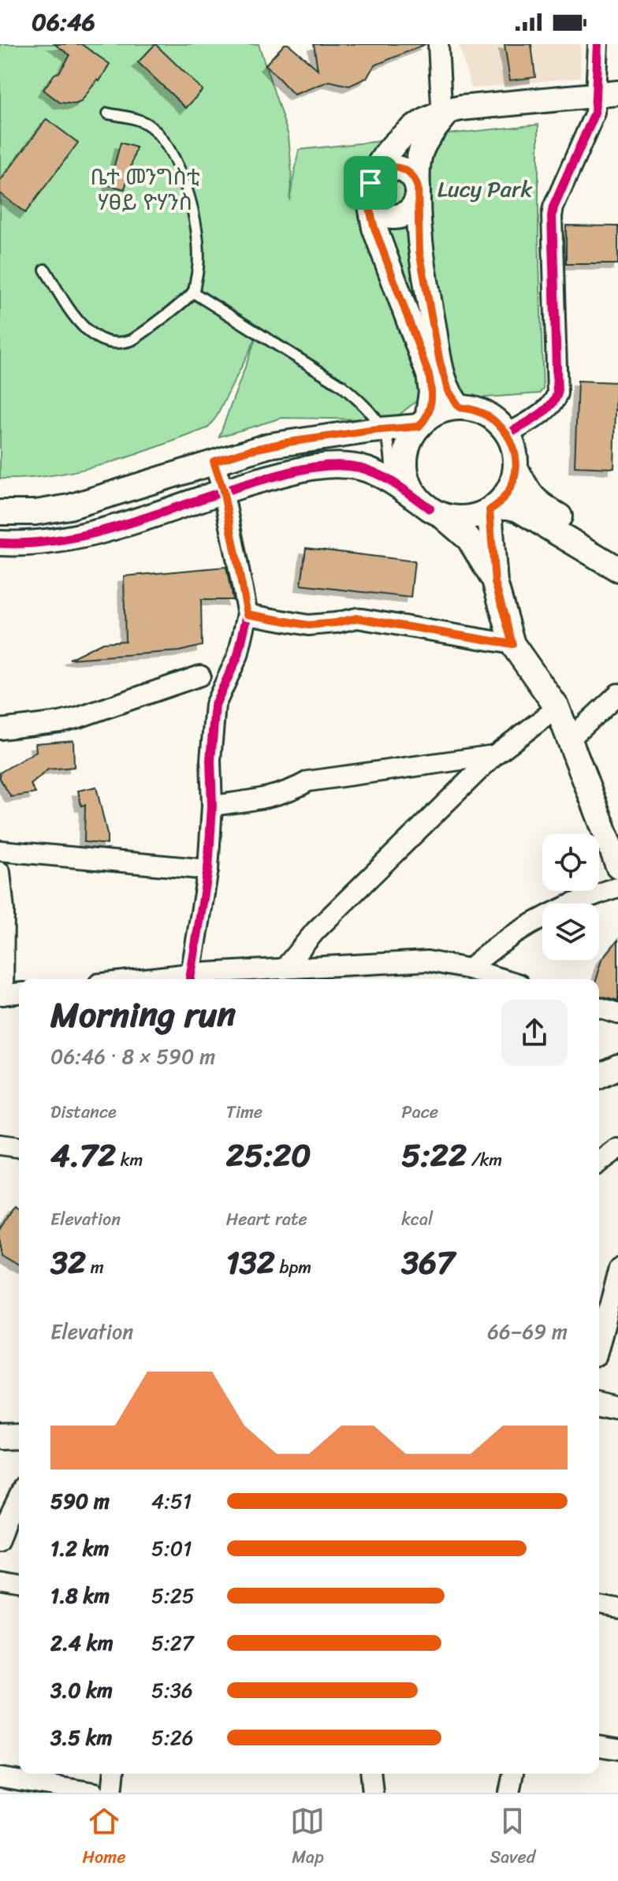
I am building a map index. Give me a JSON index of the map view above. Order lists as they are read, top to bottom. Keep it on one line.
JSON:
{"parks":["ቤተ መንግስቲ ሃፀይ ዮሃንስ","Lucy Park"],"page":{"status":"06:46","heading":["Morning run","06:46 · 8 × 590 m"],"stats":[["Distance","4.72 km"],["Time","25:20"],["Pace","5:22 /km"],["Elevation","32 m"],["Heart rate","132 bpm"],["kcal","367"]],"chart":["Elevation","66–69 m"],"list":[{"name":"590 m","note":"4:51"},{"name":"1.2 km","note":"5:01"},{"name":"1.8 km","note":"5:25"},{"name":"2.4 km","note":"5:27"},{"name":"3.0 km","note":"5:36"},{"name":"3.5 km","note":"5:26"}],"tabs":["Home","Map","Saved"]}}
